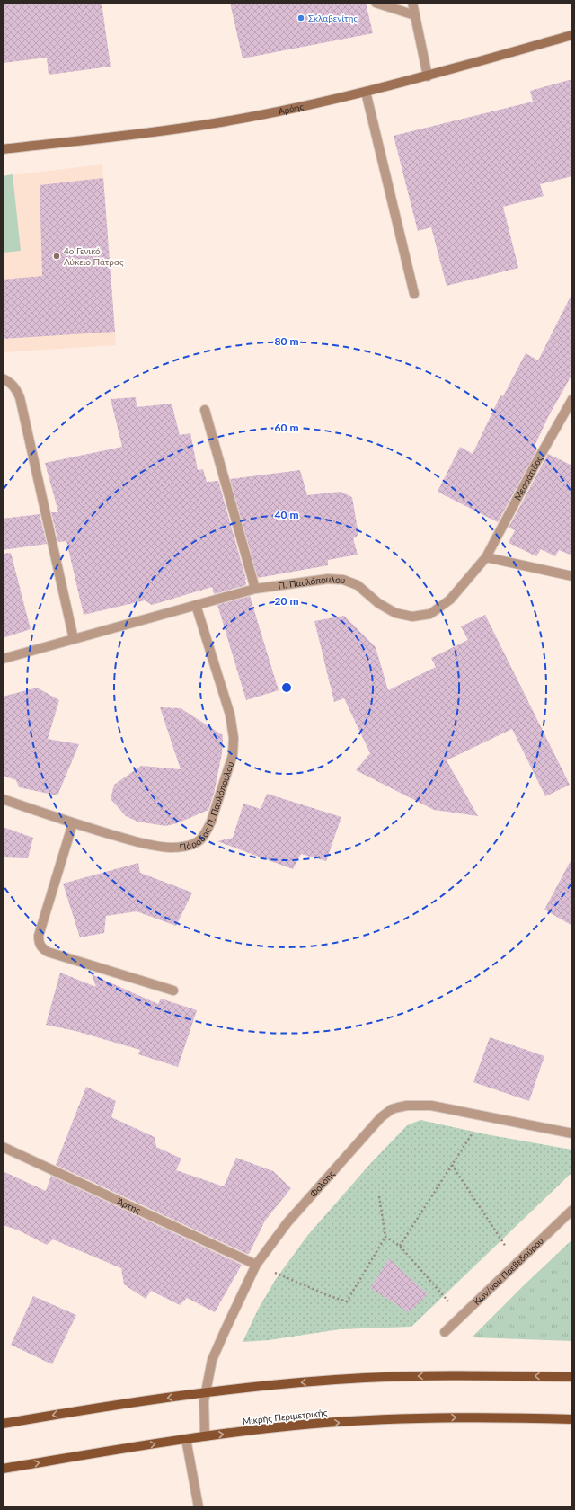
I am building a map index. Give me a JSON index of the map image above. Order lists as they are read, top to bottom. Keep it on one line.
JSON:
{"streets":{"main road":["Μικρής Περιμετρικής"],"street":["Αρόης","Μεσσάτιδος","Π. Παυλόπουλου","Πάροδος Π. Παυλόπουλου","Φολόης","Άρτης","Κων/νου Πρεβεδούρου"]},"crossings":[["Μεσσάτιδος","Π. Παυλόπουλου"],["Π. Παυλόπουλου","Πάροδος Π. Παυλόπουλου"],["Φολόης","Άρτης"],["Φολόης","Μικρής Περιμετρικής"]],"places":["Σκλαβενίτης","4ο Γενικό Λύκειο Πάτρας"],"rings":["80 m","60 m","40 m","20 m"]}
